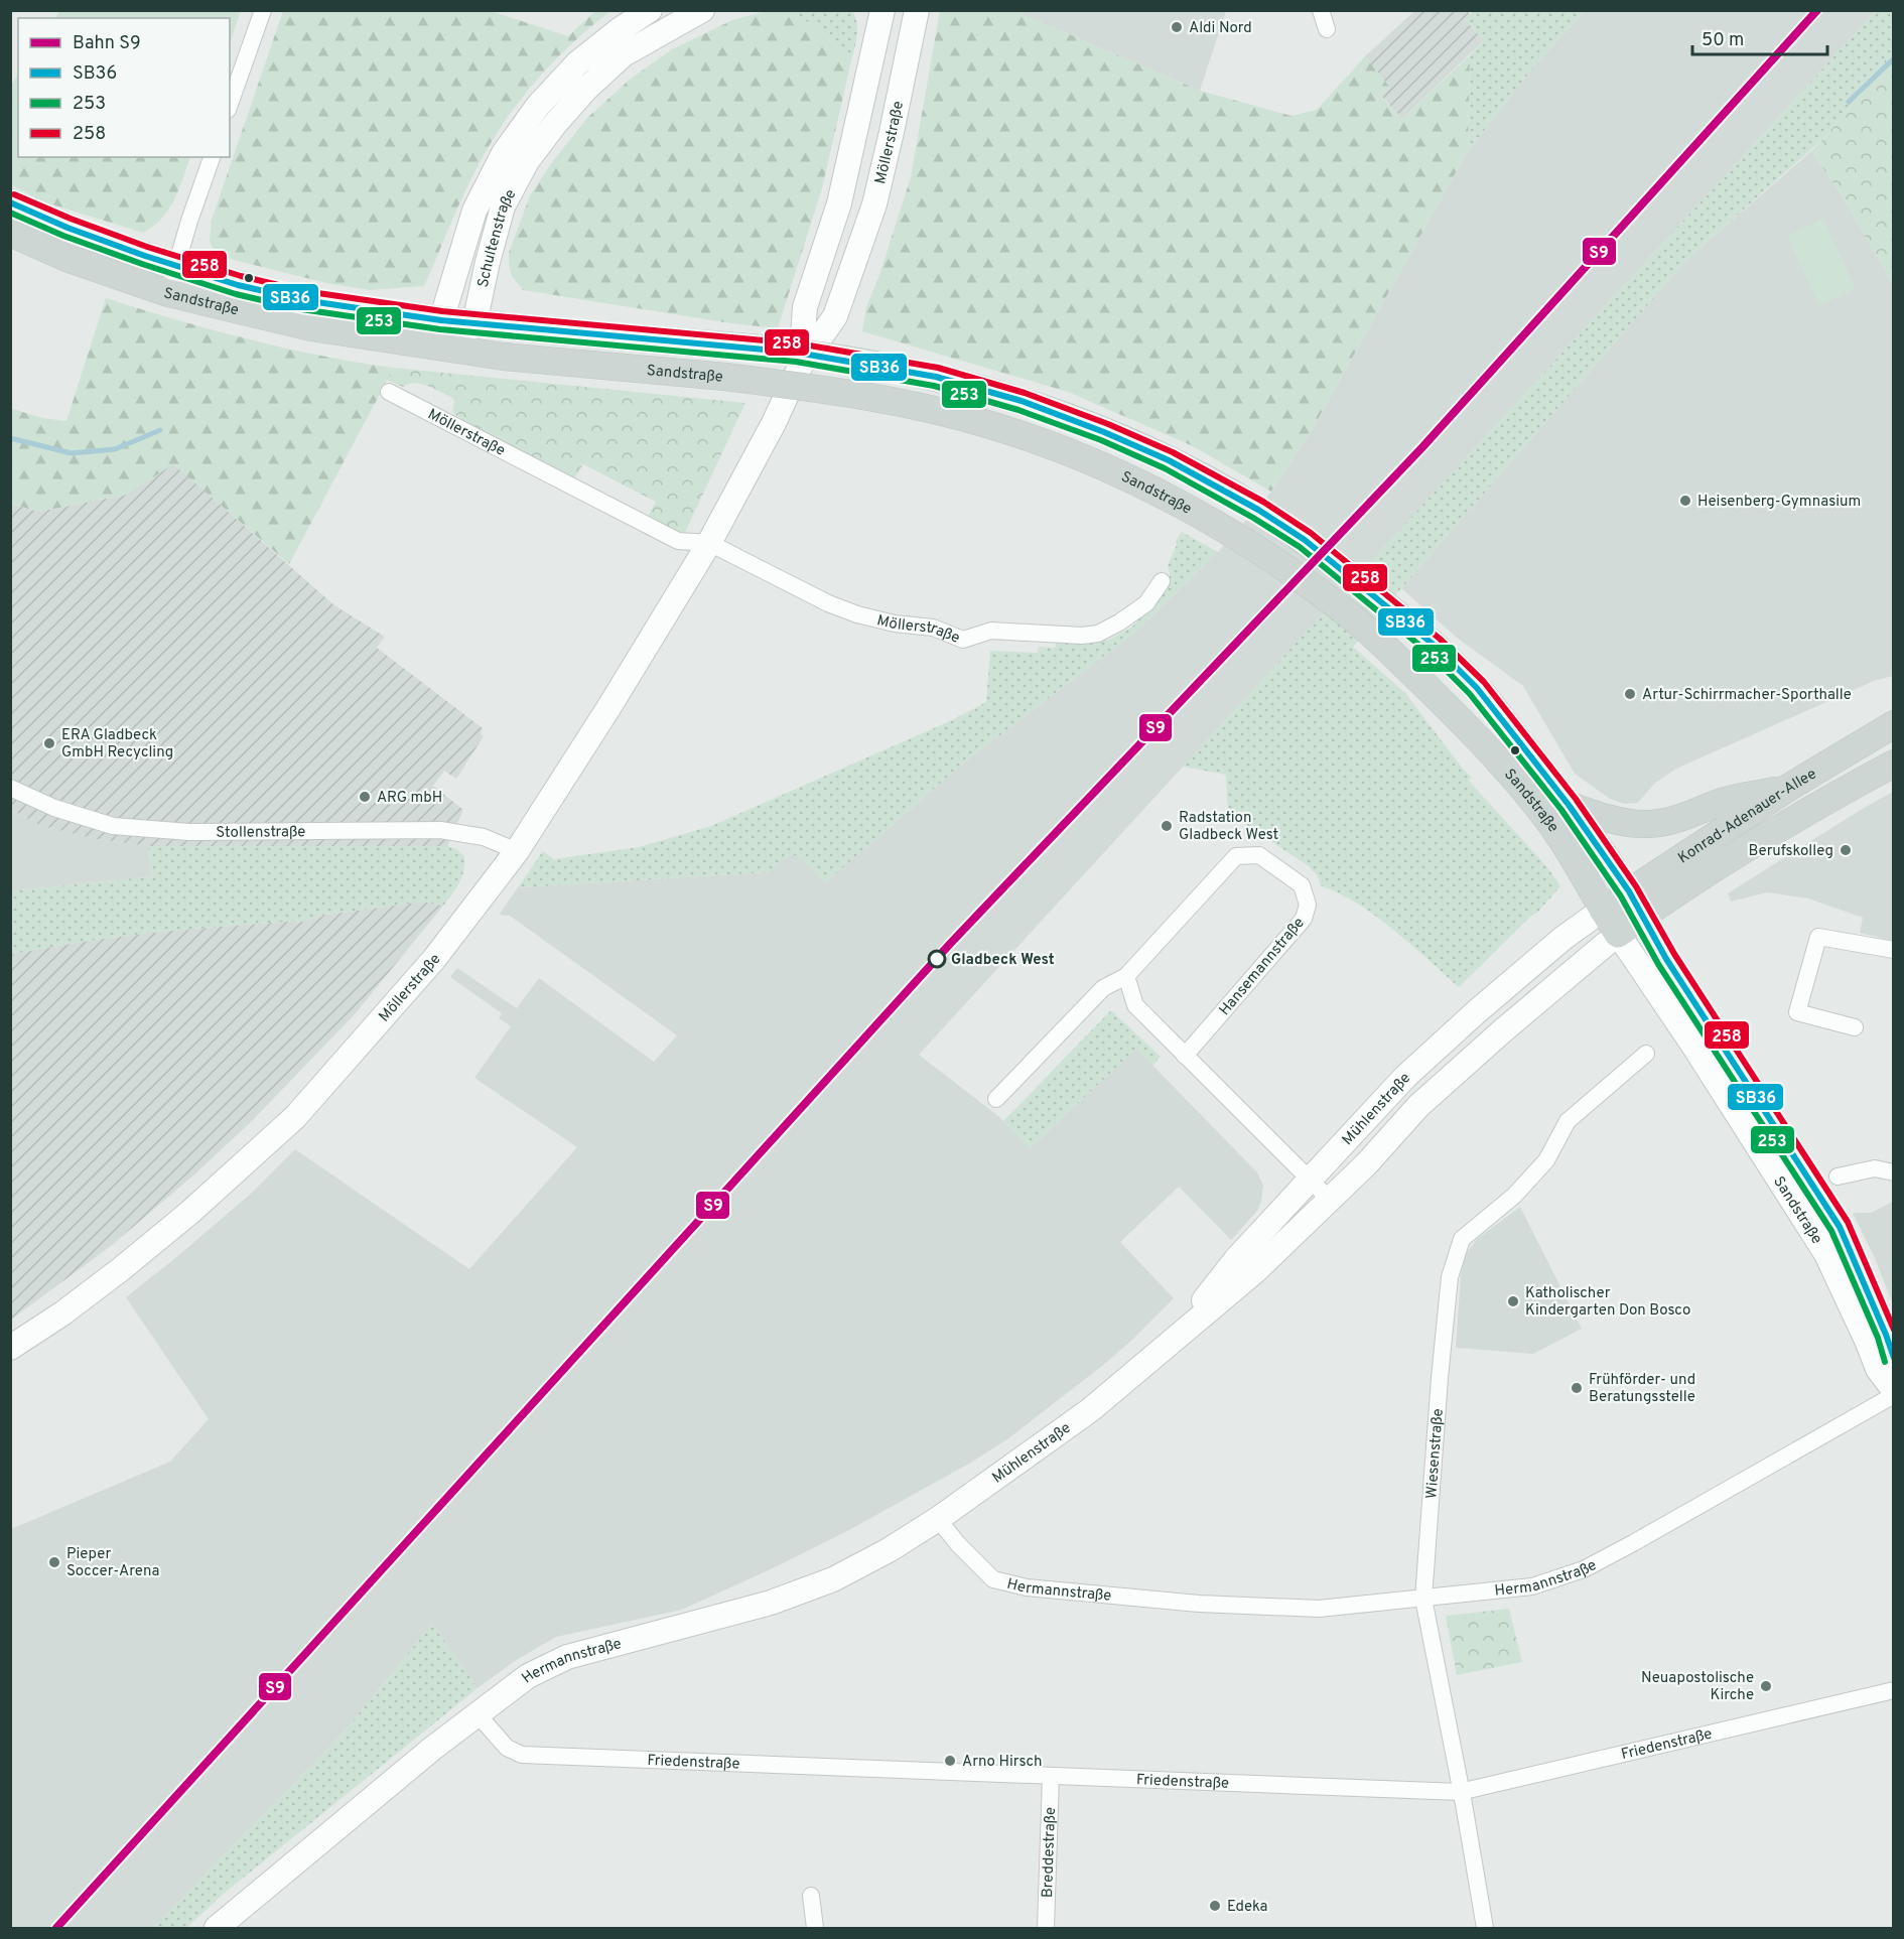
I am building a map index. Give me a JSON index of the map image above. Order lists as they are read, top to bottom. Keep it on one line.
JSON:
{"streets":{"main road":["Möllerstraße","Schultenstraße","Sandstraße","Konrad-Adenauer-Allee","Mühlenstraße","Hermannstraße"],"street":["Stollenstraße","Hansemannstraße","Wiesenstraße","Friedenstraße","Breddestraße"]},"crossings":[["Möllerstraße","Stollenstraße"],["Schultenstraße","Sandstraße"],["Sandstraße","Konrad-Adenauer-Allee"],["Sandstraße","Mühlenstraße"],["Konrad-Adenauer-Allee","Mühlenstraße"],["Mühlenstraße","Hermannstraße"],["Wiesenstraße","Hermannstraße"],["Wiesenstraße","Friedenstraße"],["Hermannstraße","Friedenstraße"],["Friedenstraße","Breddestraße"]],"places":["Aldi Nord","Heisenberg-Gymnasium","Artur-Schirrmacher-Sporthalle","ERA Gladbeck GmbH Recycling","ARG mbH","Radstation Gladbeck West","Berufskolleg","Gladbeck West","Katholischer Kindergarten Don Bosco","Frühförder- und Beratungsstelle","Pieper Soccer-Arena","Neuapostolische Kirche","Arno Hirsch","Edeka"],"lines":["rail line S9","transit line 258","transit line SB36","transit line 253"],"legend":["Bahn S9","SB36","253","258"],"scale_bar":"50 m"}
